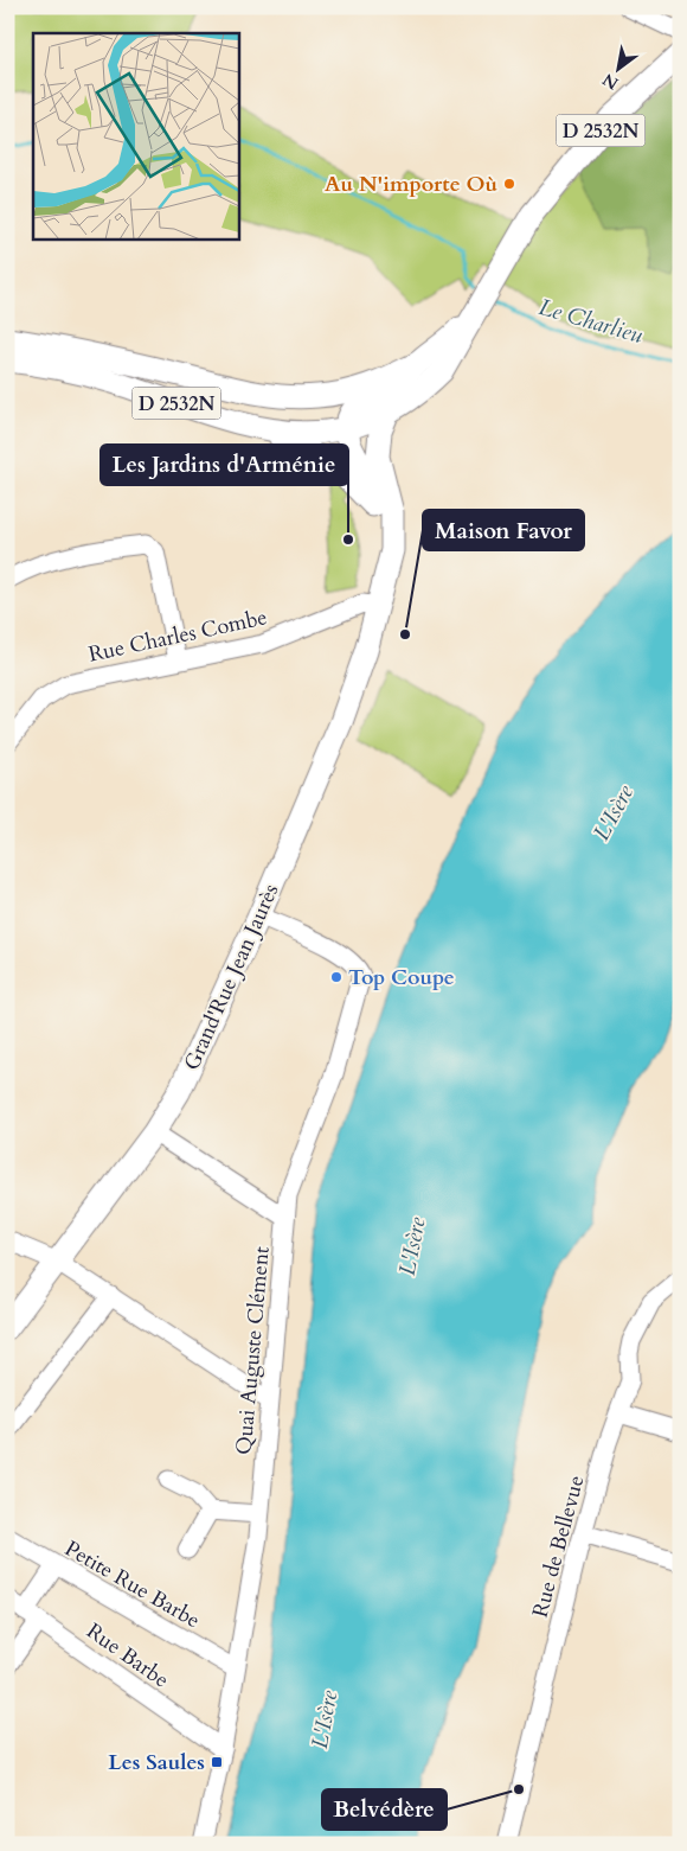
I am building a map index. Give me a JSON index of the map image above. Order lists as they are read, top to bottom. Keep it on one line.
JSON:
{"streets":{"main road":["D 2532N","Grand'Rue Jean Jaurès"],"street":["Rue Charles Combe","Quai Auguste Clément","Rue de Bellevue","Petite Rue Barbe","Rue Barbe"]},"crossings":[["Rue Charles Combe","Grand'Rue Jean Jaurès"],["Grand'Rue Jean Jaurès","Quai Auguste Clément"],["Quai Auguste Clément","Petite Rue Barbe"],["Quai Auguste Clément","Rue Barbe"]],"water":["Le Charlieu","L'Isère"],"places":{"other":["Au N'importe Où","Les Jardins d'Arménie","Maison Favor","Top Coupe","Belvédère"],"transit":["Les Saules"]},"north":"bottom left"}
